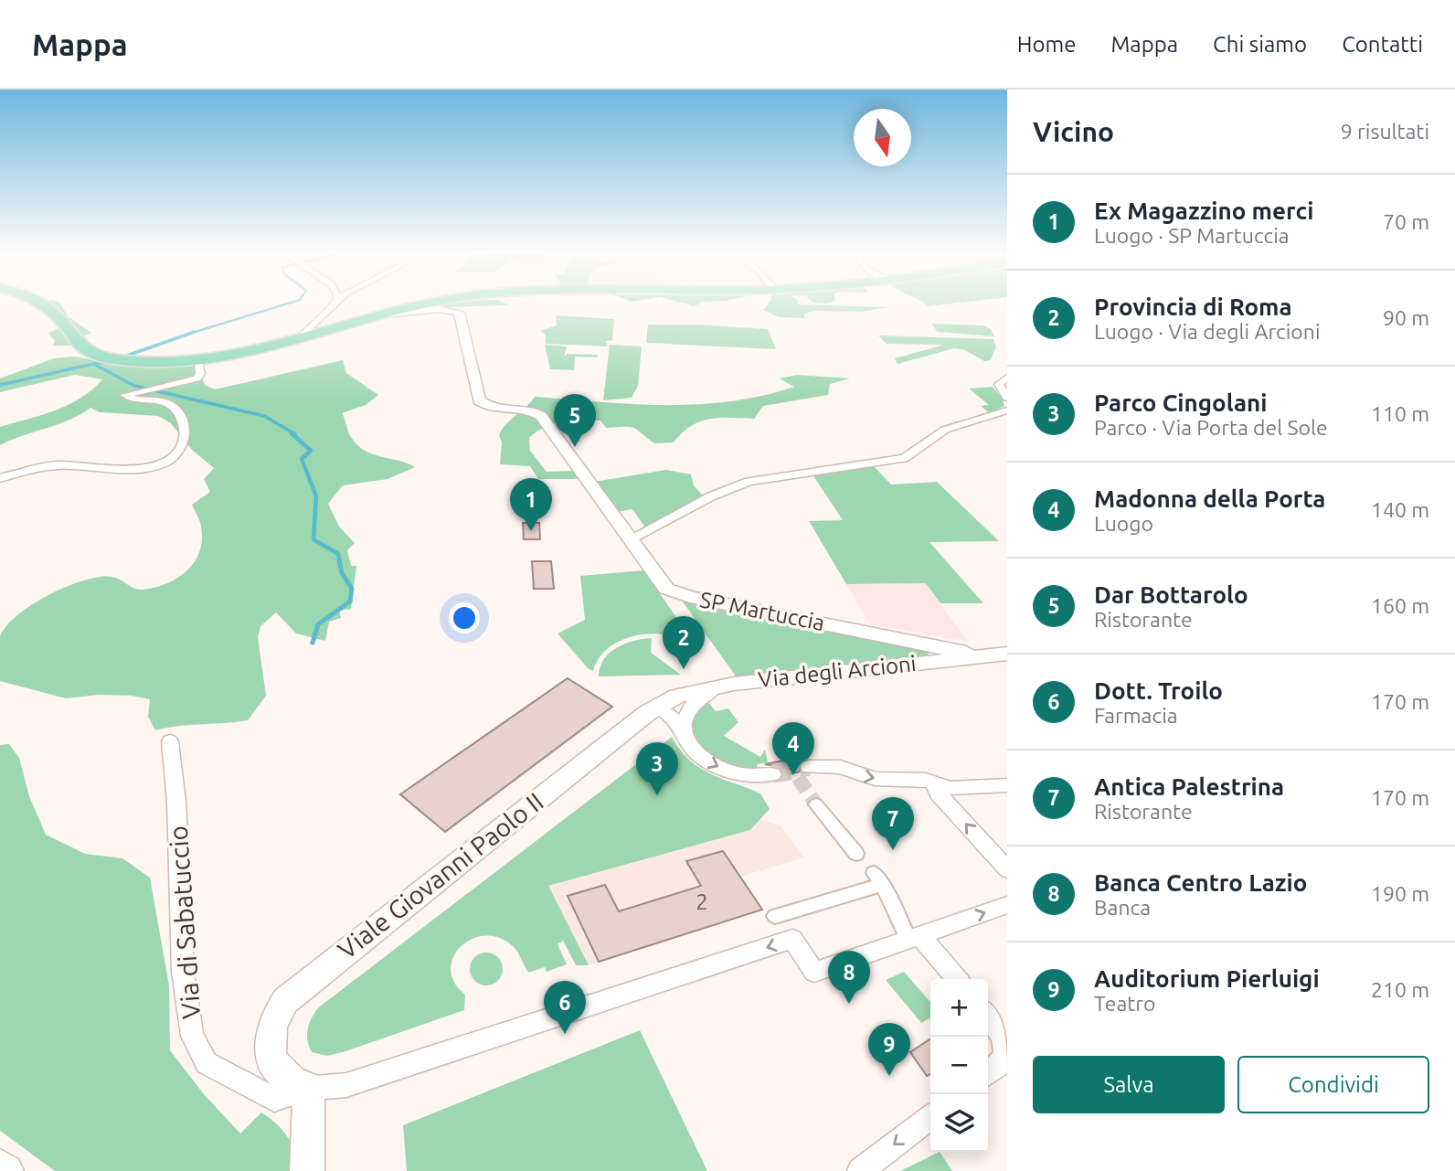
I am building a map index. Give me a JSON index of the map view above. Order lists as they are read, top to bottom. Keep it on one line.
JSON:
{"streets":{"street":["SP Martuccia","Via degli Arcioni","Viale Giovanni Paolo II","Via di Sabatuccio"]},"crossings":[["SP Martuccia","Via degli Arcioni"],["Via degli Arcioni","Viale Giovanni Paolo II"],["Viale Giovanni Paolo II","Via di Sabatuccio"]],"one_way":["Via di Sabatuccio"],"house_numbers":["2"],"north":"bottom","page":{"header":"Mappa","nav":["Home","Mappa","Chi siamo","Contatti"],"heading":["Vicino","9 risultati"],"list":[{"mark":"1","name":"Ex Magazzino merci","note":"Luogo · SP Martuccia","value":"70 m"},{"mark":"2","name":"Provincia di Roma","note":"Luogo · Via degli Arcioni","value":"90 m"},{"mark":"3","name":"Parco Cingolani","note":"Parco · Via Porta del Sole","value":"110 m"},{"mark":"4","name":"Madonna della Porta","note":"Luogo","value":"140 m"},{"mark":"5","name":"Dar Bottarolo","note":"Ristorante","value":"160 m"},{"mark":"6","name":"Dott. Troilo","note":"Farmacia","value":"170 m"},{"mark":"7","name":"Antica Palestrina","note":"Ristorante","value":"170 m"},{"mark":"8","name":"Banca Centro Lazio","note":"Banca","value":"190 m"},{"mark":"9","name":"Auditorium Pierluigi","note":"Teatro","value":"210 m"}],"pins":["5","1","2","4","3","7","8","6","9"],"map_buttons":["+","−"],"buttons":["Salva","Condividi"]}}
